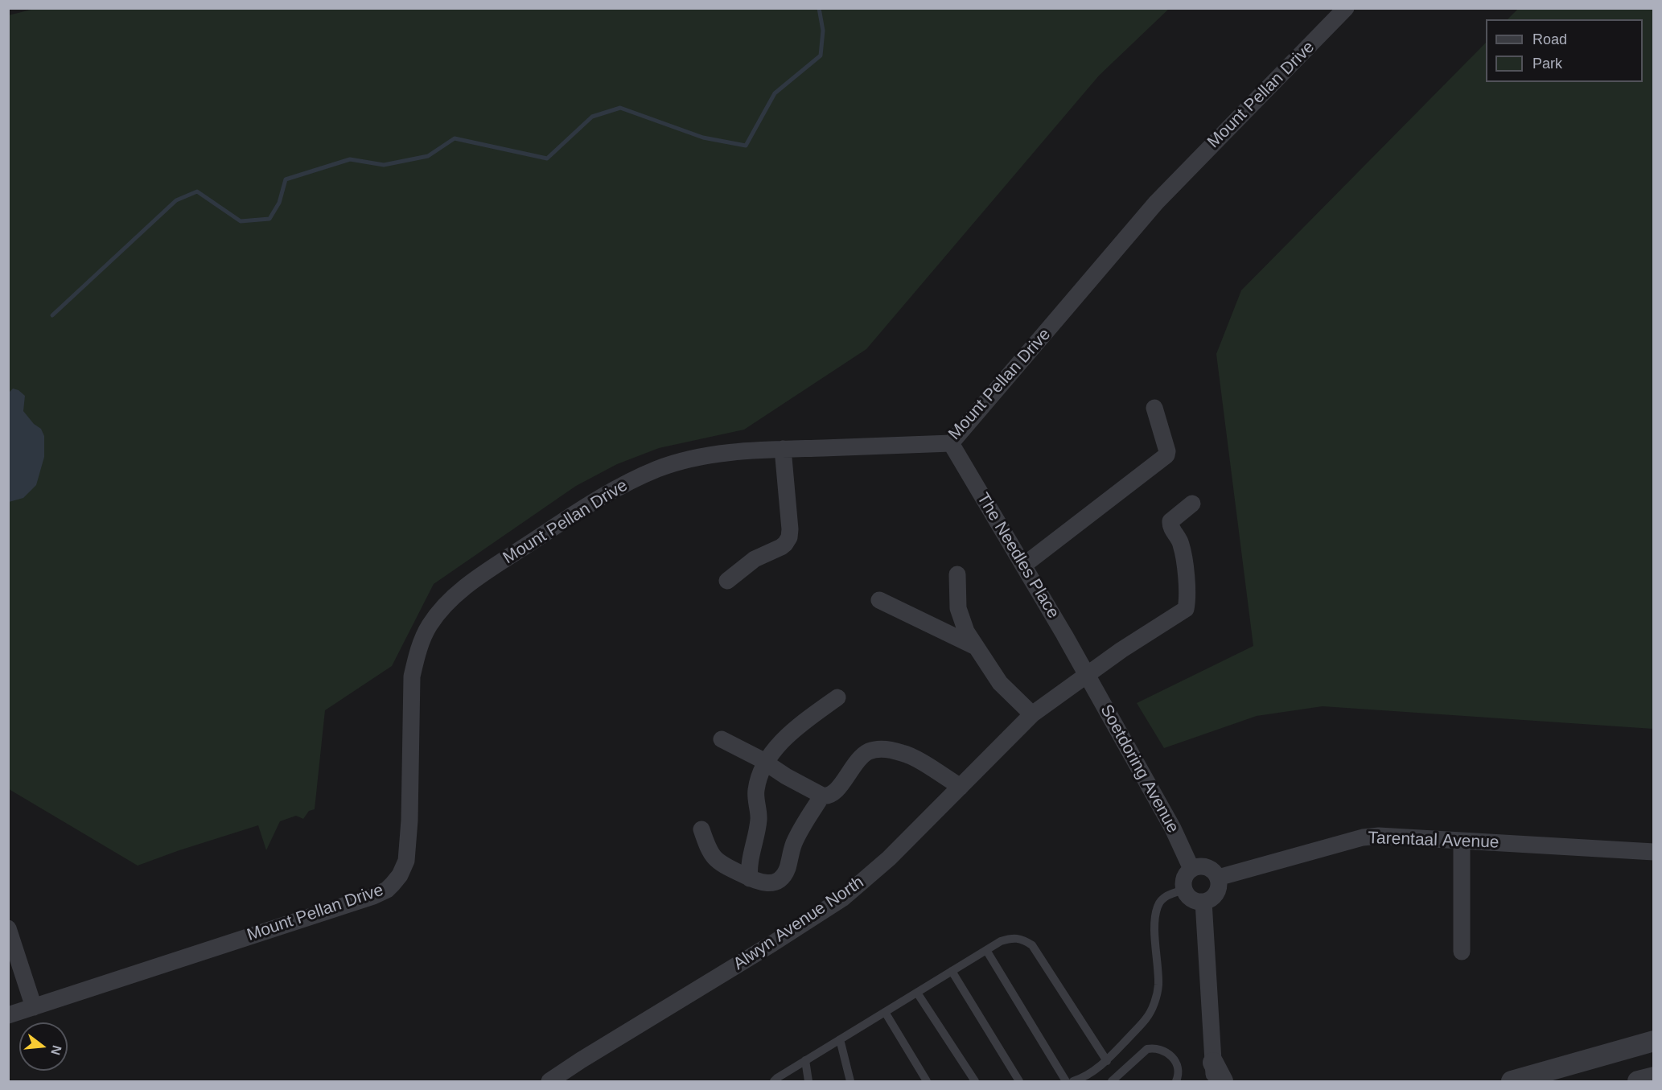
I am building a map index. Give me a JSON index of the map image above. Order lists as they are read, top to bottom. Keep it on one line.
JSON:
{"streets":{"street":["Mount Pellan Drive","The Needles Place","Soetdoring Avenue","Tarentaal Avenue","Alwyn Avenue North"]},"crossings":[["Mount Pellan Drive","The Needles Place"],["The Needles Place","Soetdoring Avenue"],["The Needles Place","Alwyn Avenue North"],["Soetdoring Avenue","Tarentaal Avenue"],["Soetdoring Avenue","Alwyn Avenue North"]],"legend":["Road","Park"],"north":"right"}
